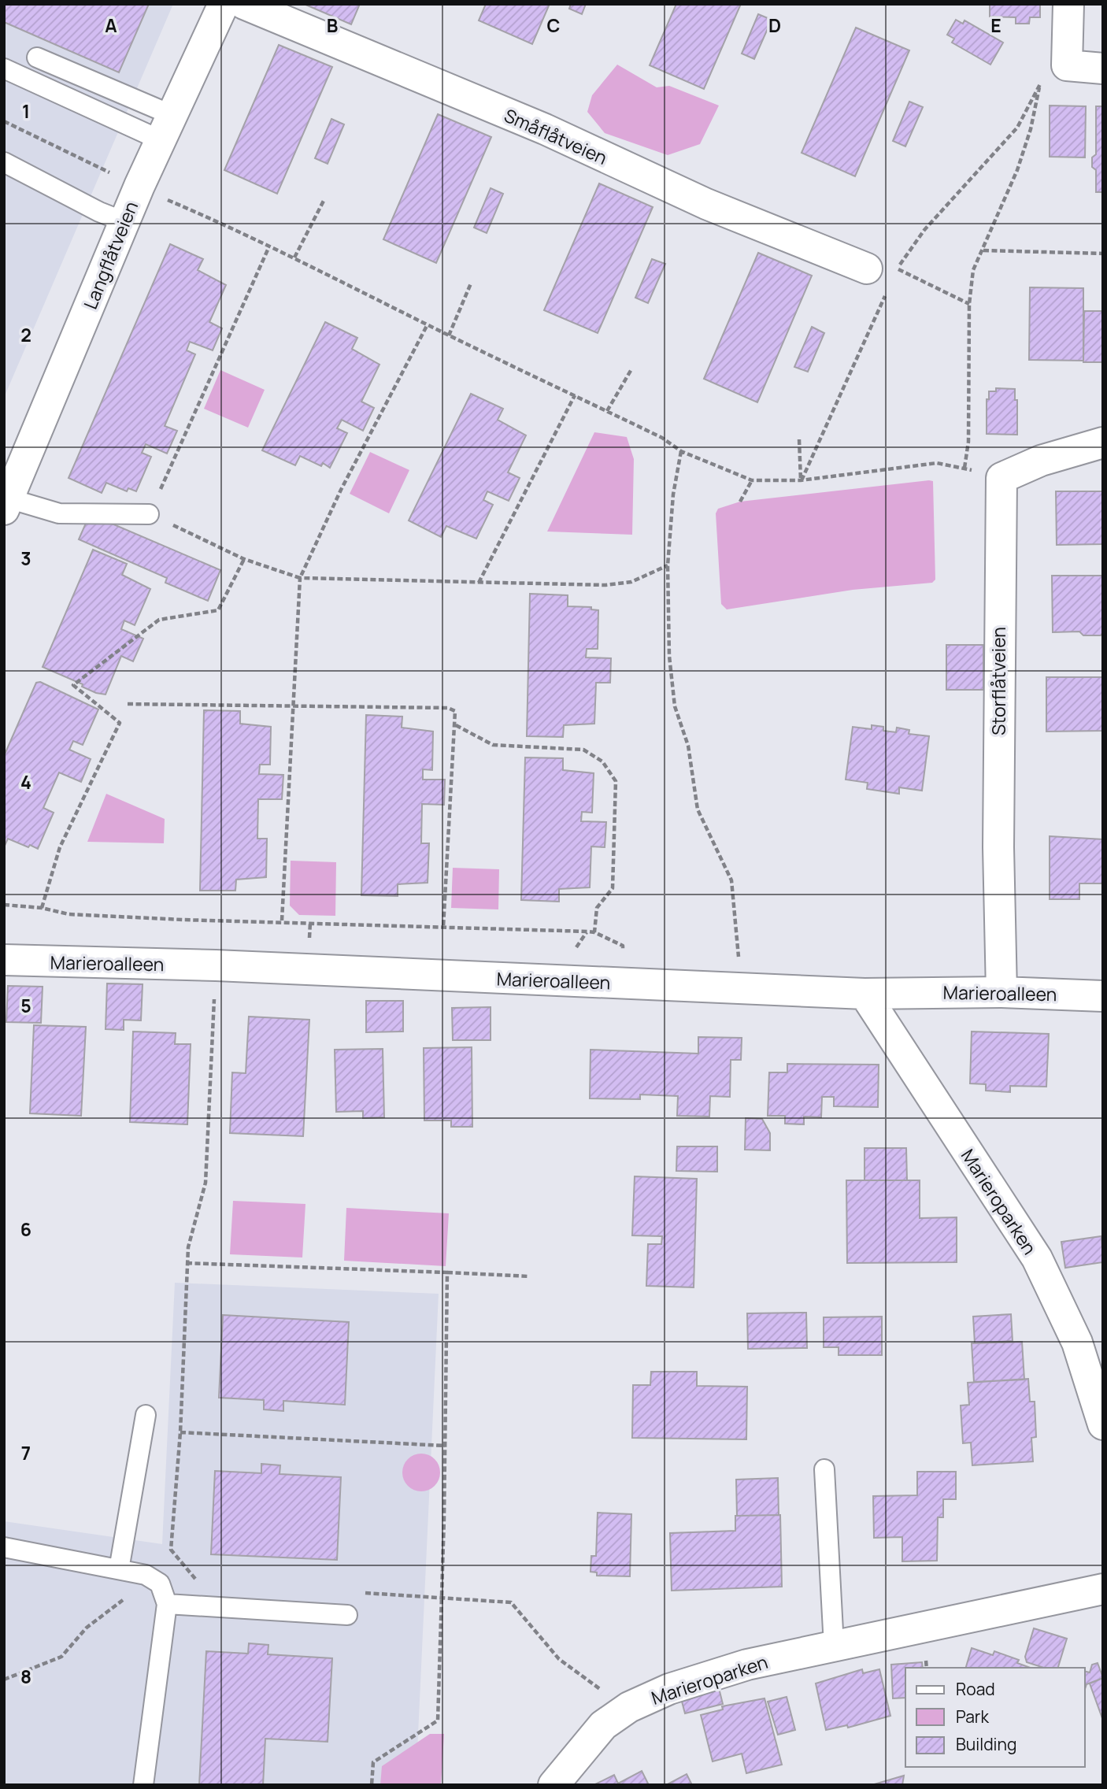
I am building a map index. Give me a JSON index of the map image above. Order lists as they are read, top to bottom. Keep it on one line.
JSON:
{"streets":{"street":["Småflåtveien","Langflåtveien","Storflåtveien","Marieroalleen","Marieroparken"]},"crossings":[["Storflåtveien","Marieroalleen"],["Marieroalleen","Marieroparken"]],"legend":["Road","Park","Building"],"grid":{"columns":["A","B","C","D","E"],"rows":["1","2","3","4","5","6","7","8"]}}
